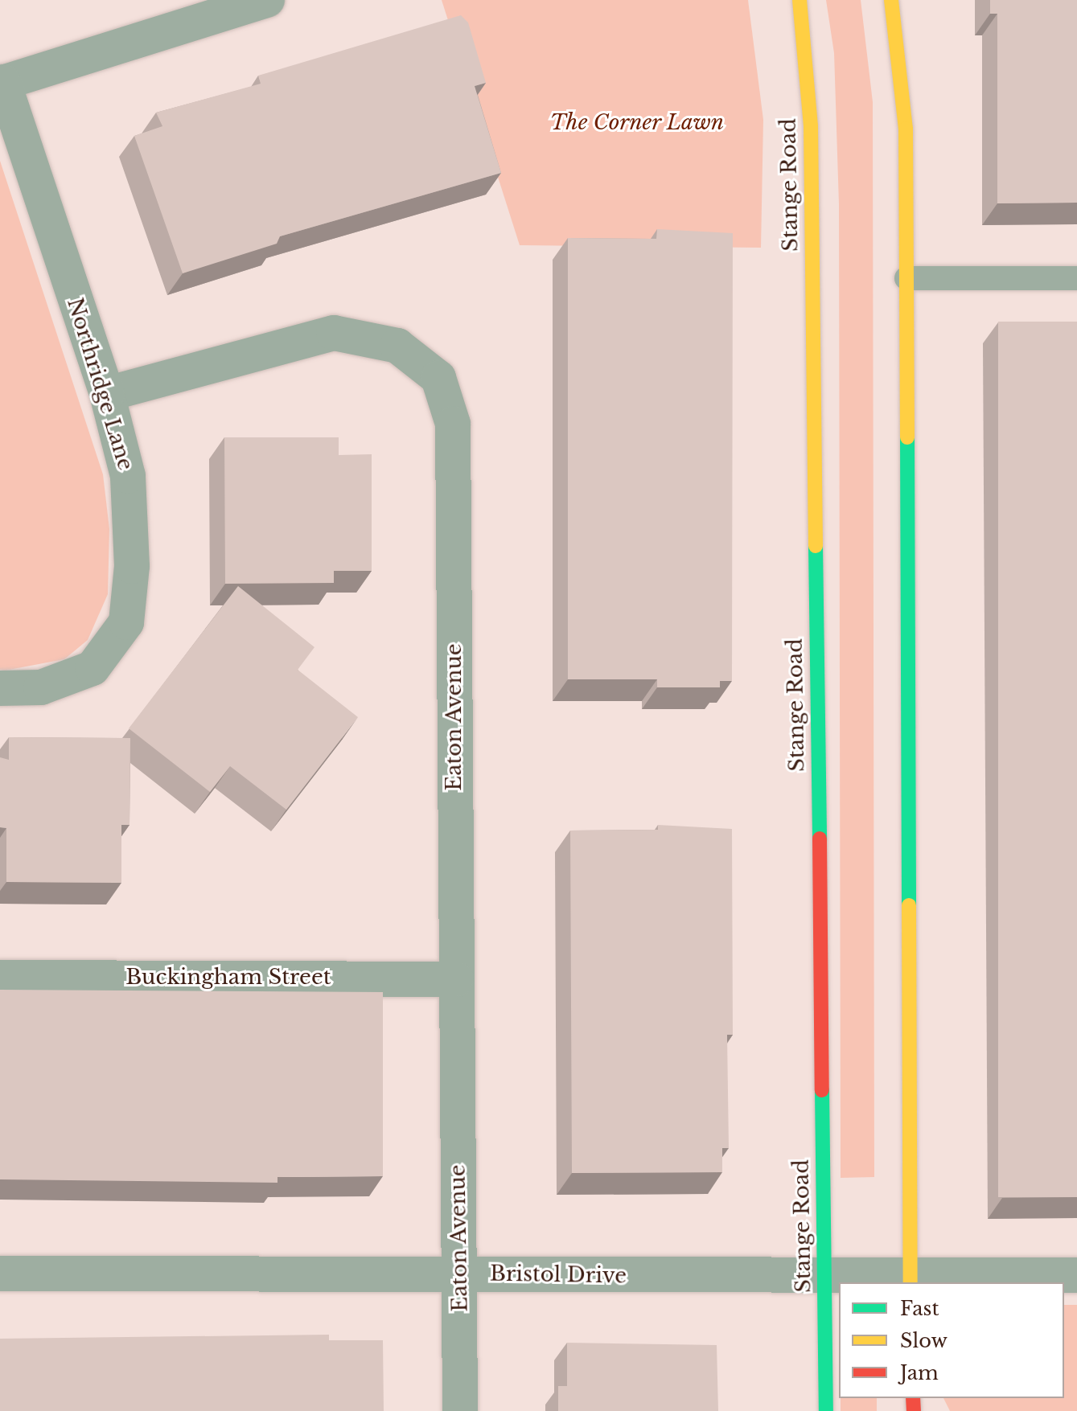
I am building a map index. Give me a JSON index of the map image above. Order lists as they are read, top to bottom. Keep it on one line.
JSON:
{"streets":{"main road":["Stange Road"],"street":["Northridge Lane","Eaton Avenue","Buckingham Street","Bristol Drive"]},"crossings":[["Stange Road","Bristol Drive"],["Northridge Lane","Eaton Avenue"],["Eaton Avenue","Buckingham Street"],["Eaton Avenue","Bristol Drive"]],"parks":["The Corner Lawn"],"legend":["Fast","Slow","Jam"]}
